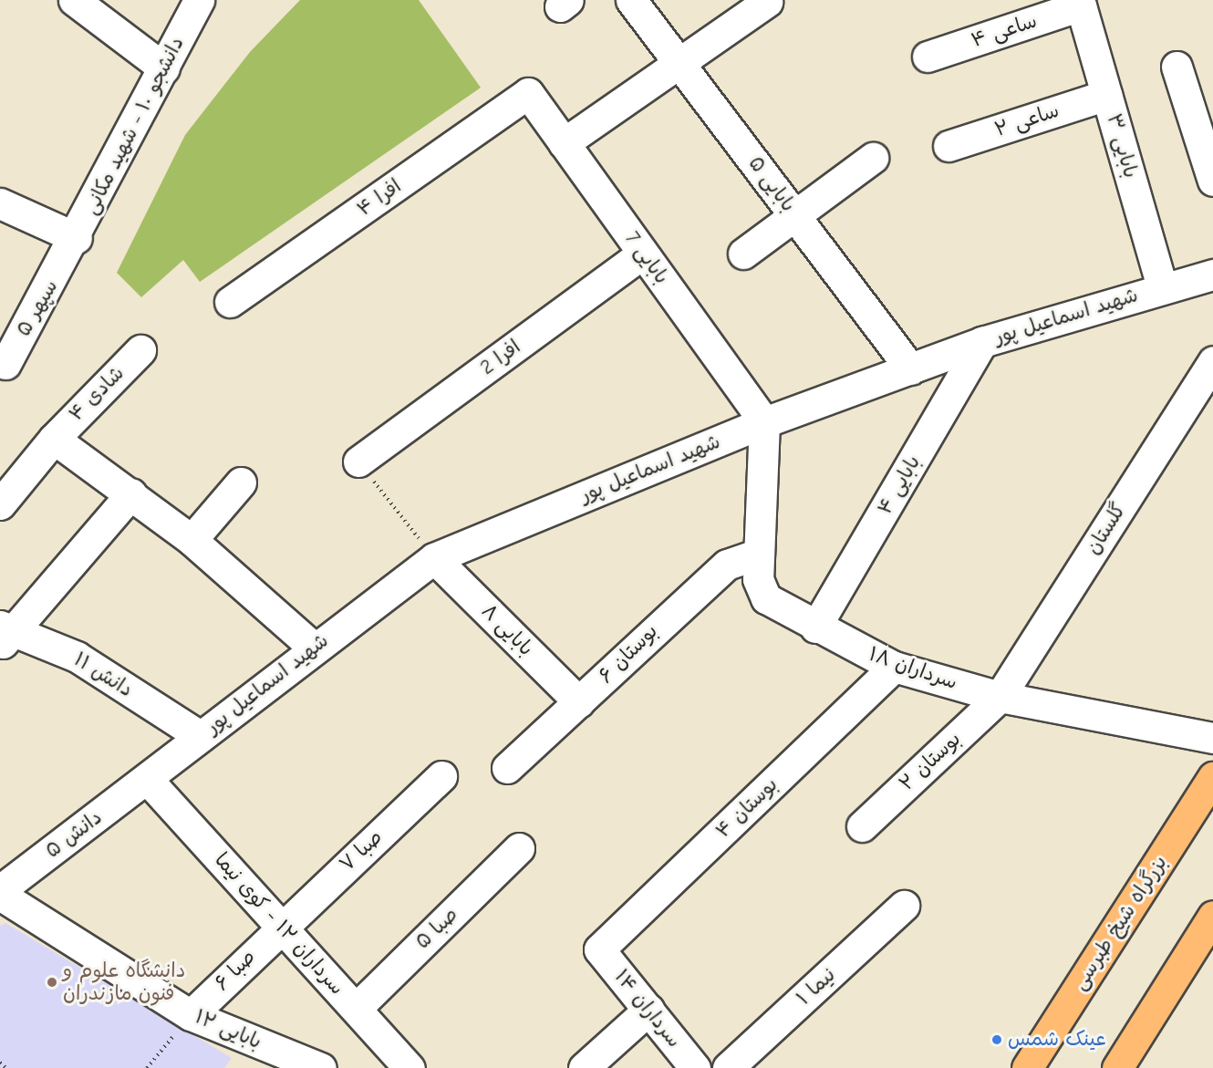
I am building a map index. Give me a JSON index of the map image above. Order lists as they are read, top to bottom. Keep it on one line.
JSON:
{"streets":{"highway":["بزرگراه شیخ طبرسی"],"street":["ساعی ۴","ساعی ۲","دانشجو ۱۰ - شهید مکانی","بابایی ۳","بابایی ۵","افرا ۴","بابایی 7","سپهر ۵","شهید اسماعیل پور","افرا 2","شادی ۴","بابایی ۴","گلستان","بابایی ۸","بوستان ۶","سرداران ۱۸","دانش ۱۱","بوستان ۲","بوستان ۴","دانش ۵","صبا ۷","سرداران ۱۲ - کوی نیما","صبا ۵","صبا ۶","نیما ۱","سرداران ۱۴","بابایی ۱۲"]},"crossings":[["ساعی ۴","بابایی ۳"],["ساعی ۲","بابایی ۳"],["دانشجو ۱۰ - شهید مکانی","سپهر ۵"],["بابایی ۳","شهید اسماعیل پور"],["بابایی ۵","شهید اسماعیل پور"],["افرا ۴","بابایی 7"],["بابایی 7","شهید اسماعیل پور"],["بابایی 7","افرا 2"],["بابایی 7","سرداران ۱۸"],["شهید اسماعیل پور","بابایی ۴"],["شهید اسماعیل پور","بابایی ۸"],["شهید اسماعیل پور","سرداران ۱۸"],["شهید اسماعیل پور","دانش ۱۱"],["شهید اسماعیل پور","دانش ۵"],["شهید اسماعیل پور","سرداران ۱۲ - کوی نیما"],["بابایی ۴","سرداران ۱۸"],["گلستان","سرداران ۱۸"],["گلستان","بوستان ۲"],["بابایی ۸","بوستان ۶"],["بوستان ۶","سرداران ۱۸"],["سرداران ۱۸","بوستان ۲"],["سرداران ۱۸","بوستان ۴"],["بوستان ۴","سرداران ۱۴"],["دانش ۵","سرداران ۱۲ - کوی نیما"],["صبا ۷","سرداران ۱۲ - کوی نیما"],["صبا ۷","صبا ۶"],["سرداران ۱۲ - کوی نیما","صبا ۵"],["سرداران ۱۲ - کوی نیما","صبا ۶"],["صبا ۶","بابایی ۱۲"]],"places":["دانشگاه علوم و فنون مازندران","عینک شمس"]}
